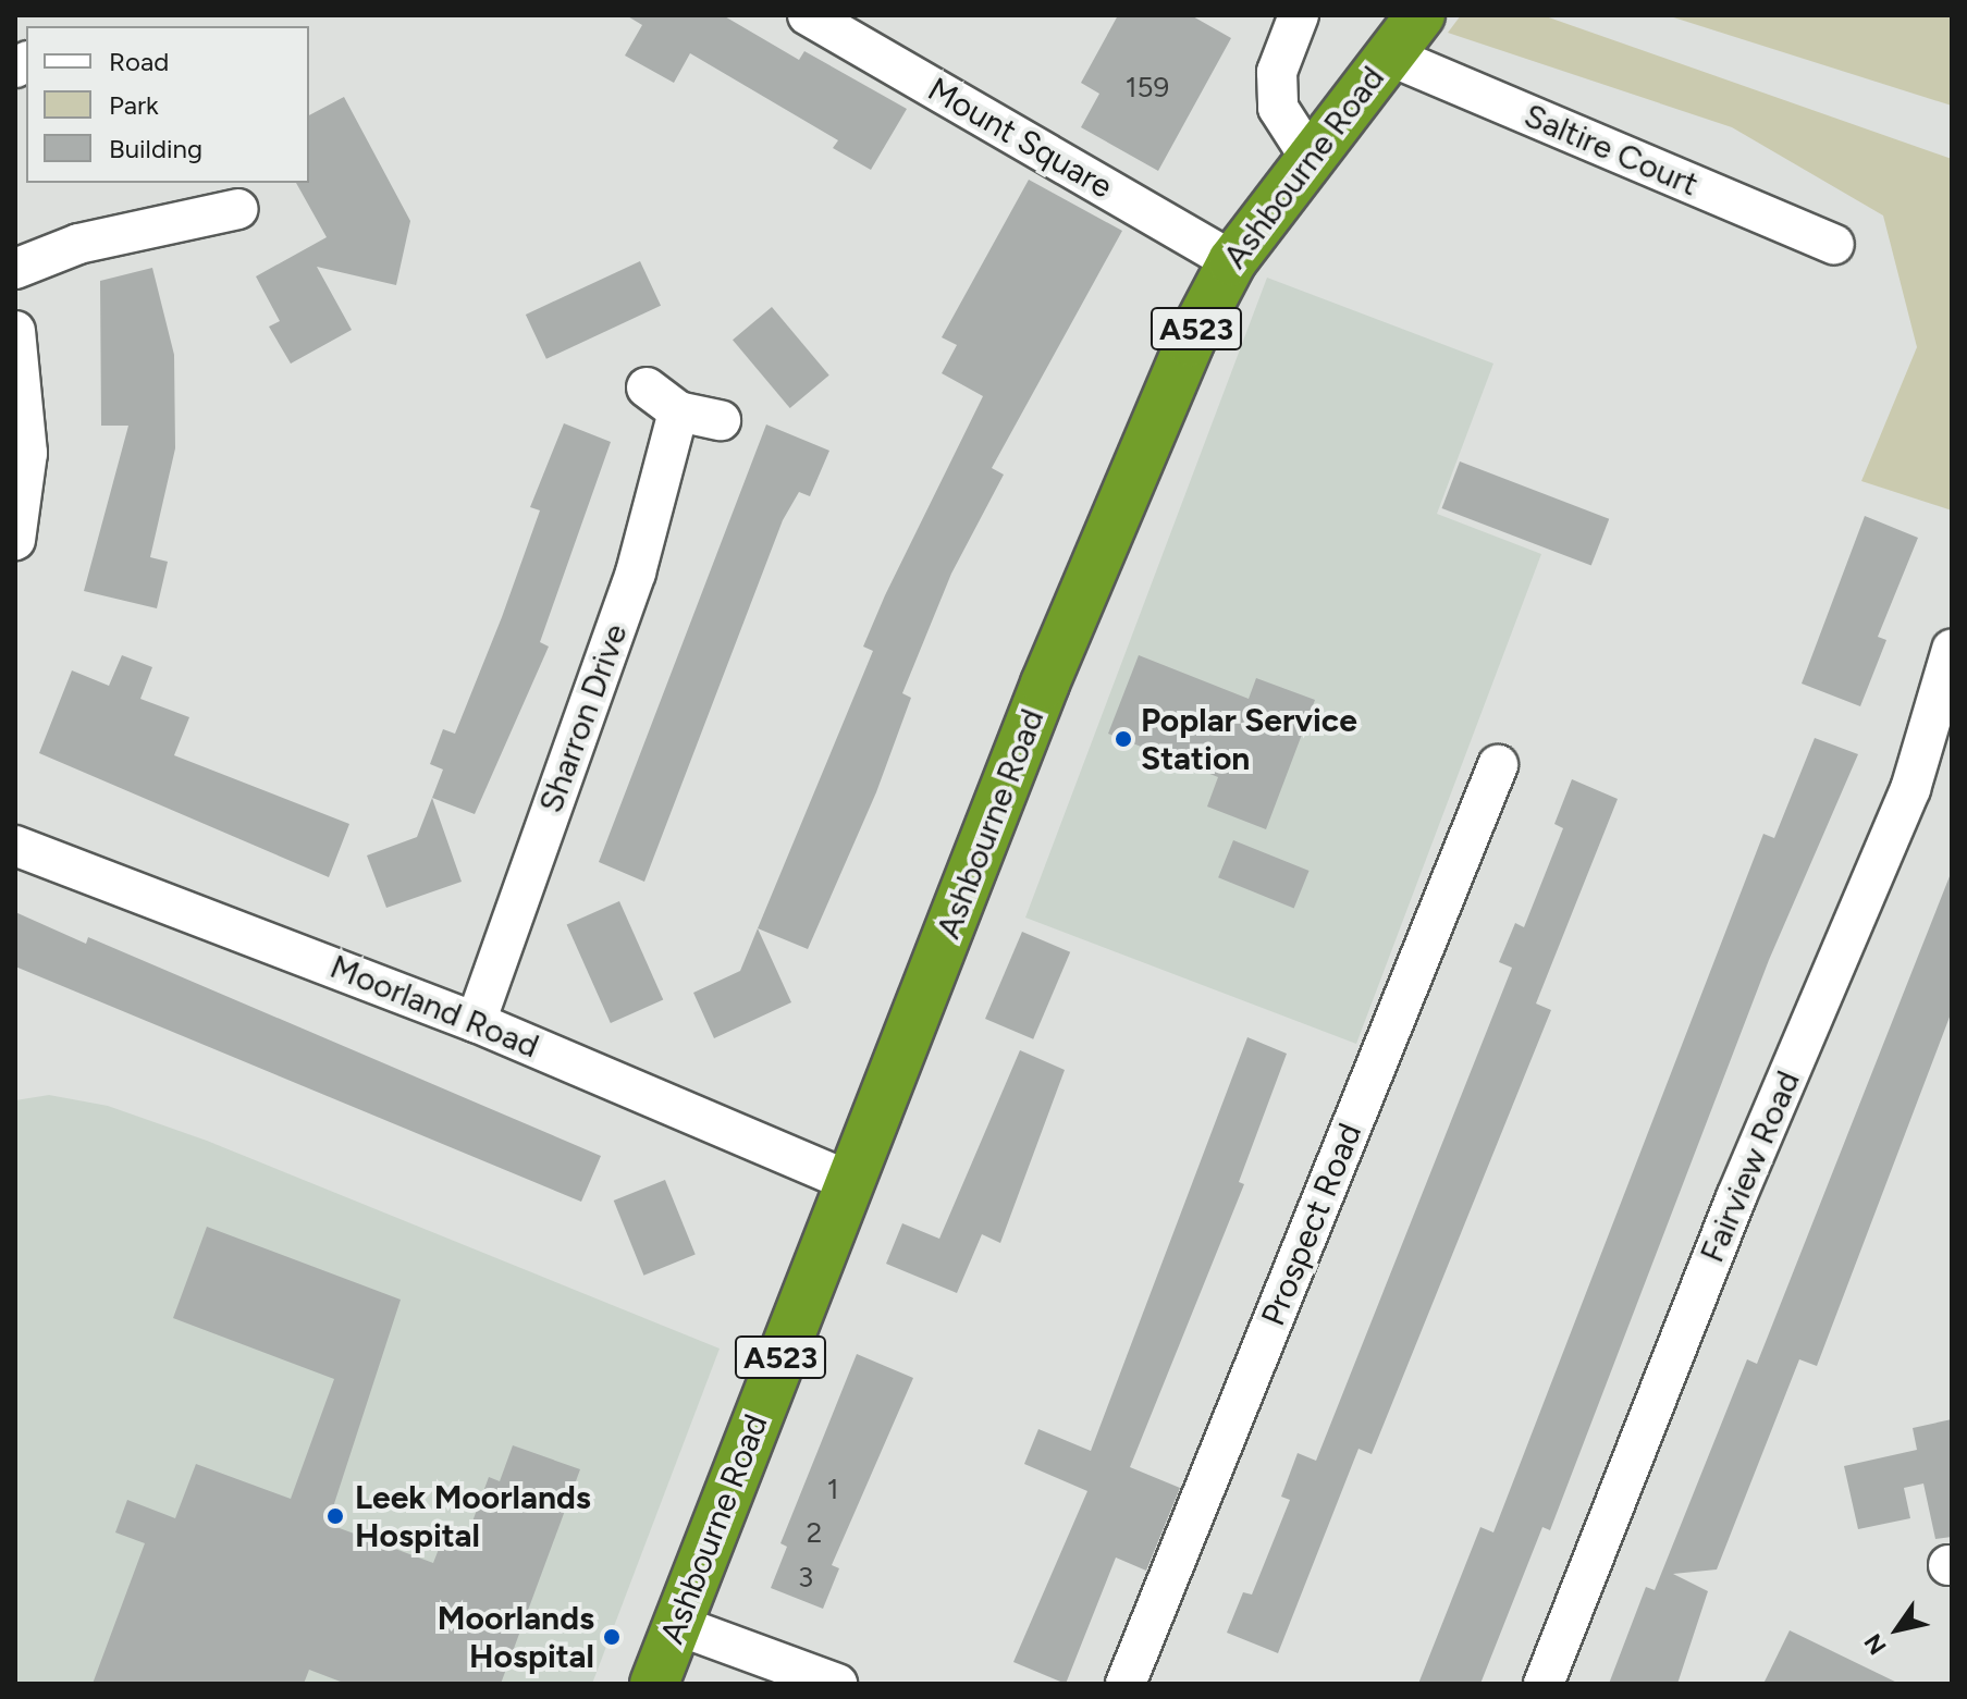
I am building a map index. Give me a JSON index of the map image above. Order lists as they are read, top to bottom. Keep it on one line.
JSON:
{"streets":{"highway":["Ashbourne Road","A523"],"street":["Mount Square","Saltire Court","Sharron Drive","Moorland Road","Fairview Road","Prospect Road"]},"crossings":[["Mount Square","Ashbourne Road"],["Saltire Court","Ashbourne Road"],["Ashbourne Road","Moorland Road"],["Sharron Drive","Moorland Road"]],"places":["Poplar Service Station","Leek Moorlands Hospital","Moorlands Hospital"],"house_numbers":["159","1","2","3"],"legend":["Road","Park","Building"],"north":"bottom left"}
